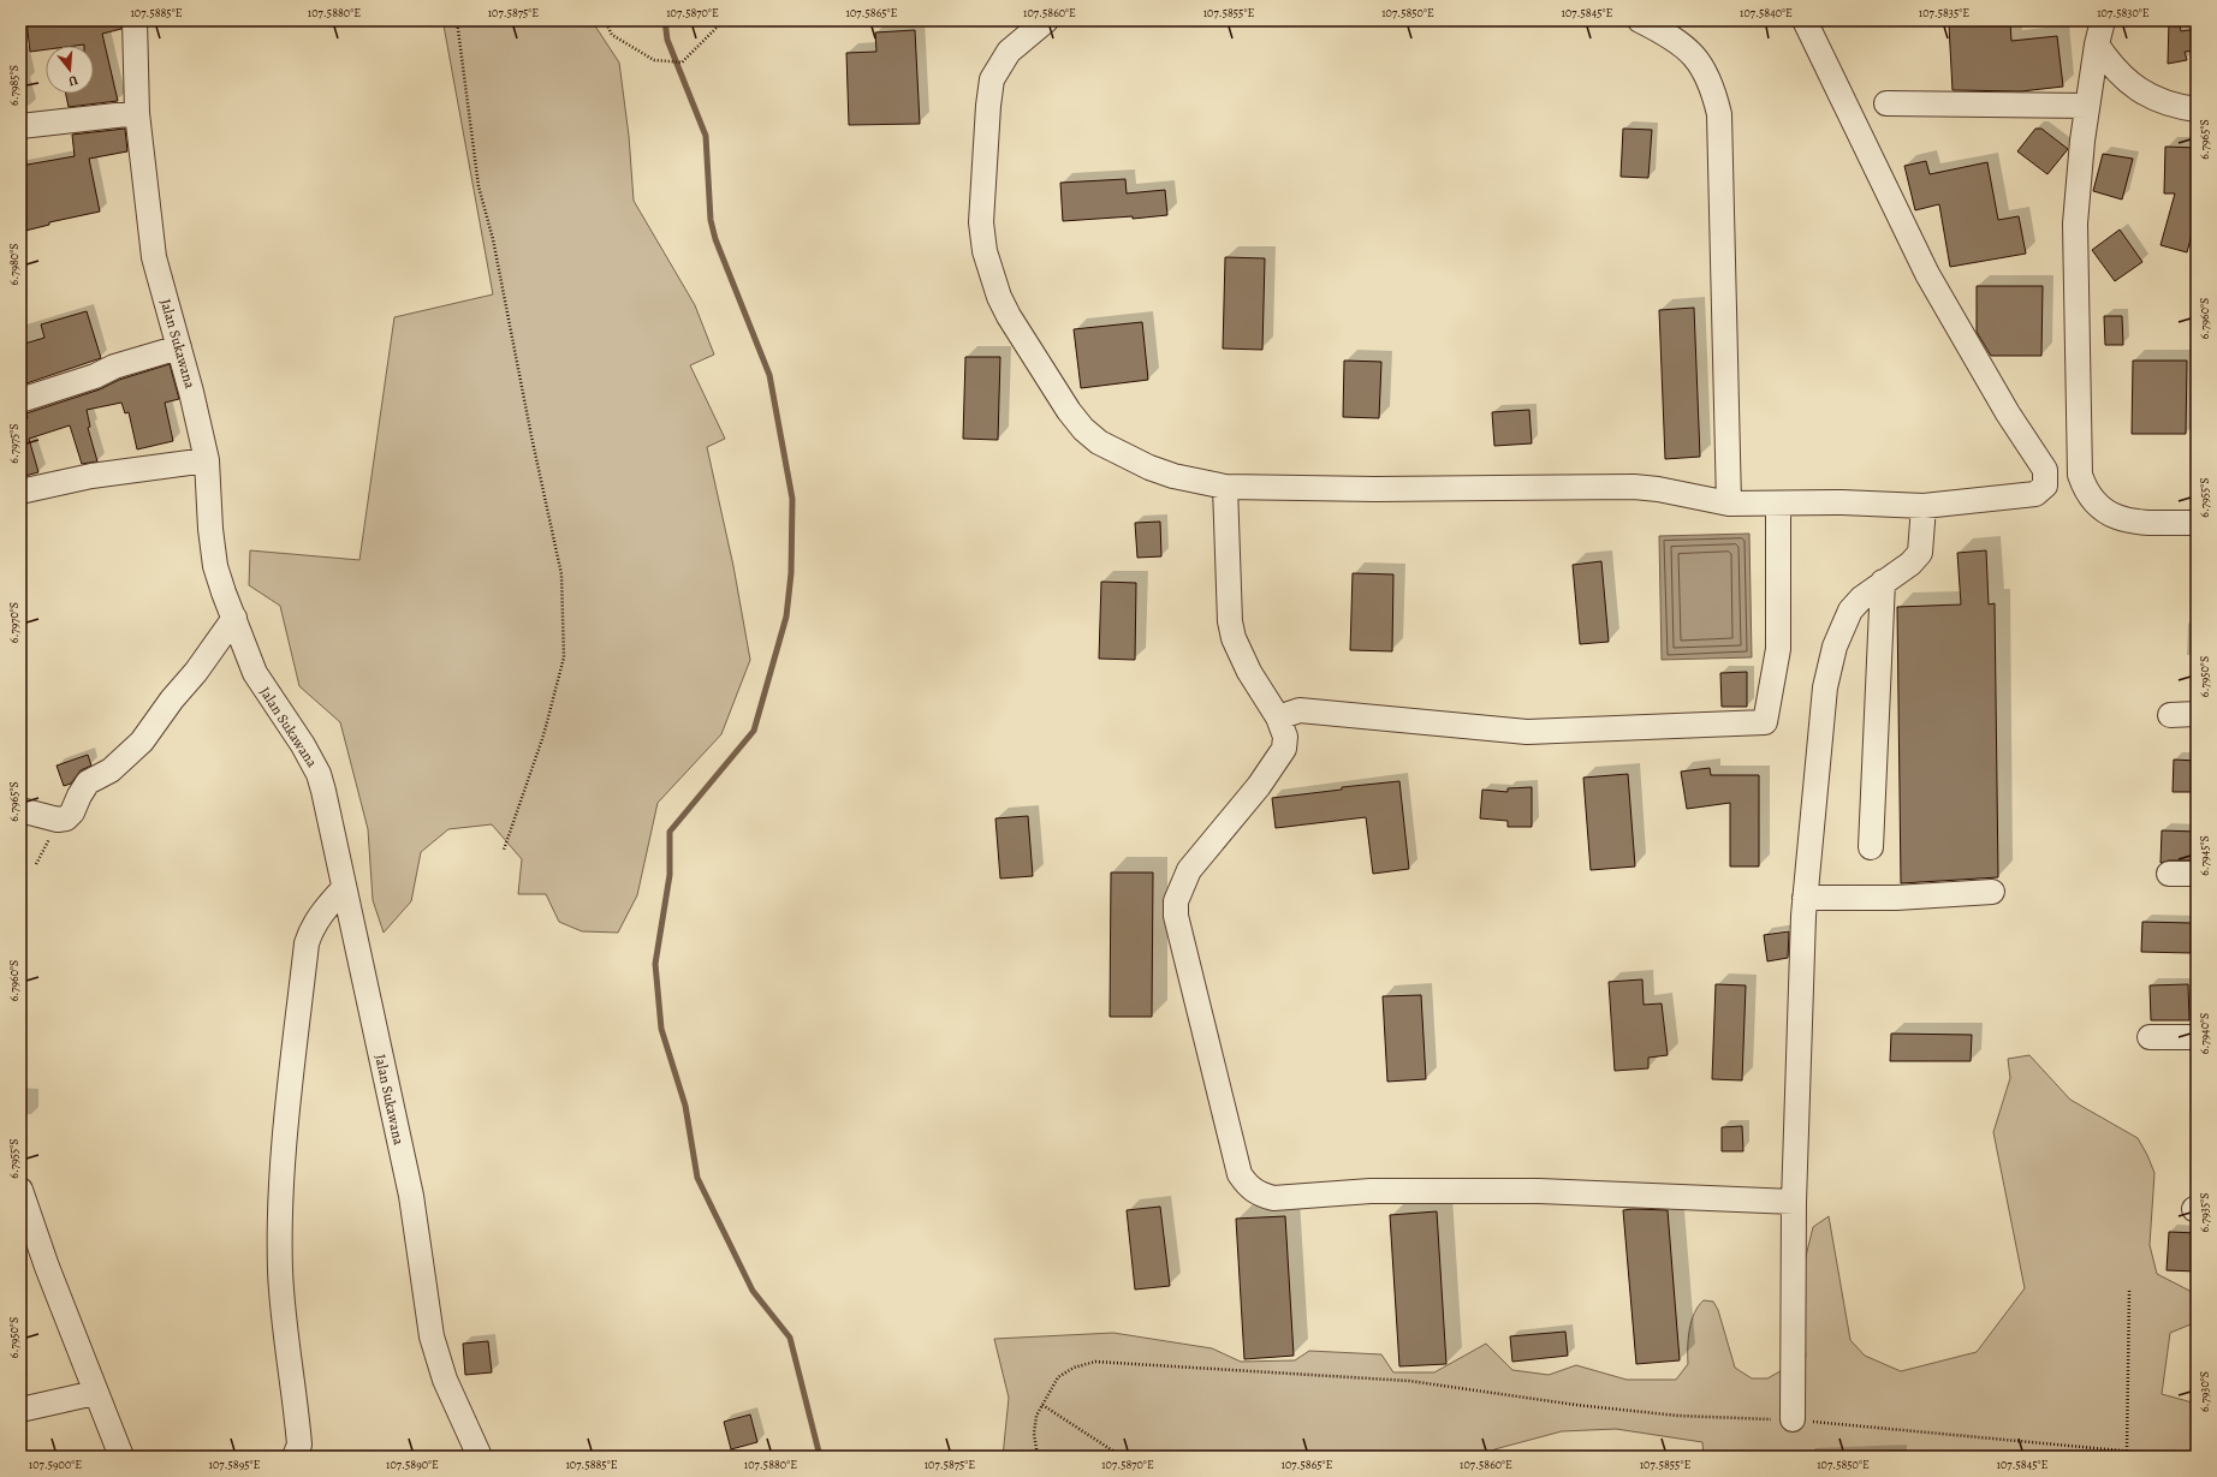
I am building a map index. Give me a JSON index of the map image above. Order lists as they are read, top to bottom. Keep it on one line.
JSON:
{"streets":{"street":["Jalan Sukawana"]},"north":"bottom","coordinates":["107.5885°E","107.5880°E","107.5875°E","107.5870°E","107.5865°E","107.5860°E","107.5855°E","107.5850°E","107.5845°E","107.5840°E","107.5835°E","107.5830°E","6.7985°S","6.7965°S","6.7980°S","6.7960°S","6.7975°S","6.7955°S","6.7970°S","6.7950°S","6.7945°S","6.7940°S","6.7935°S","6.7930°S","107.5900°E","107.5895°E","107.5890°E"]}
